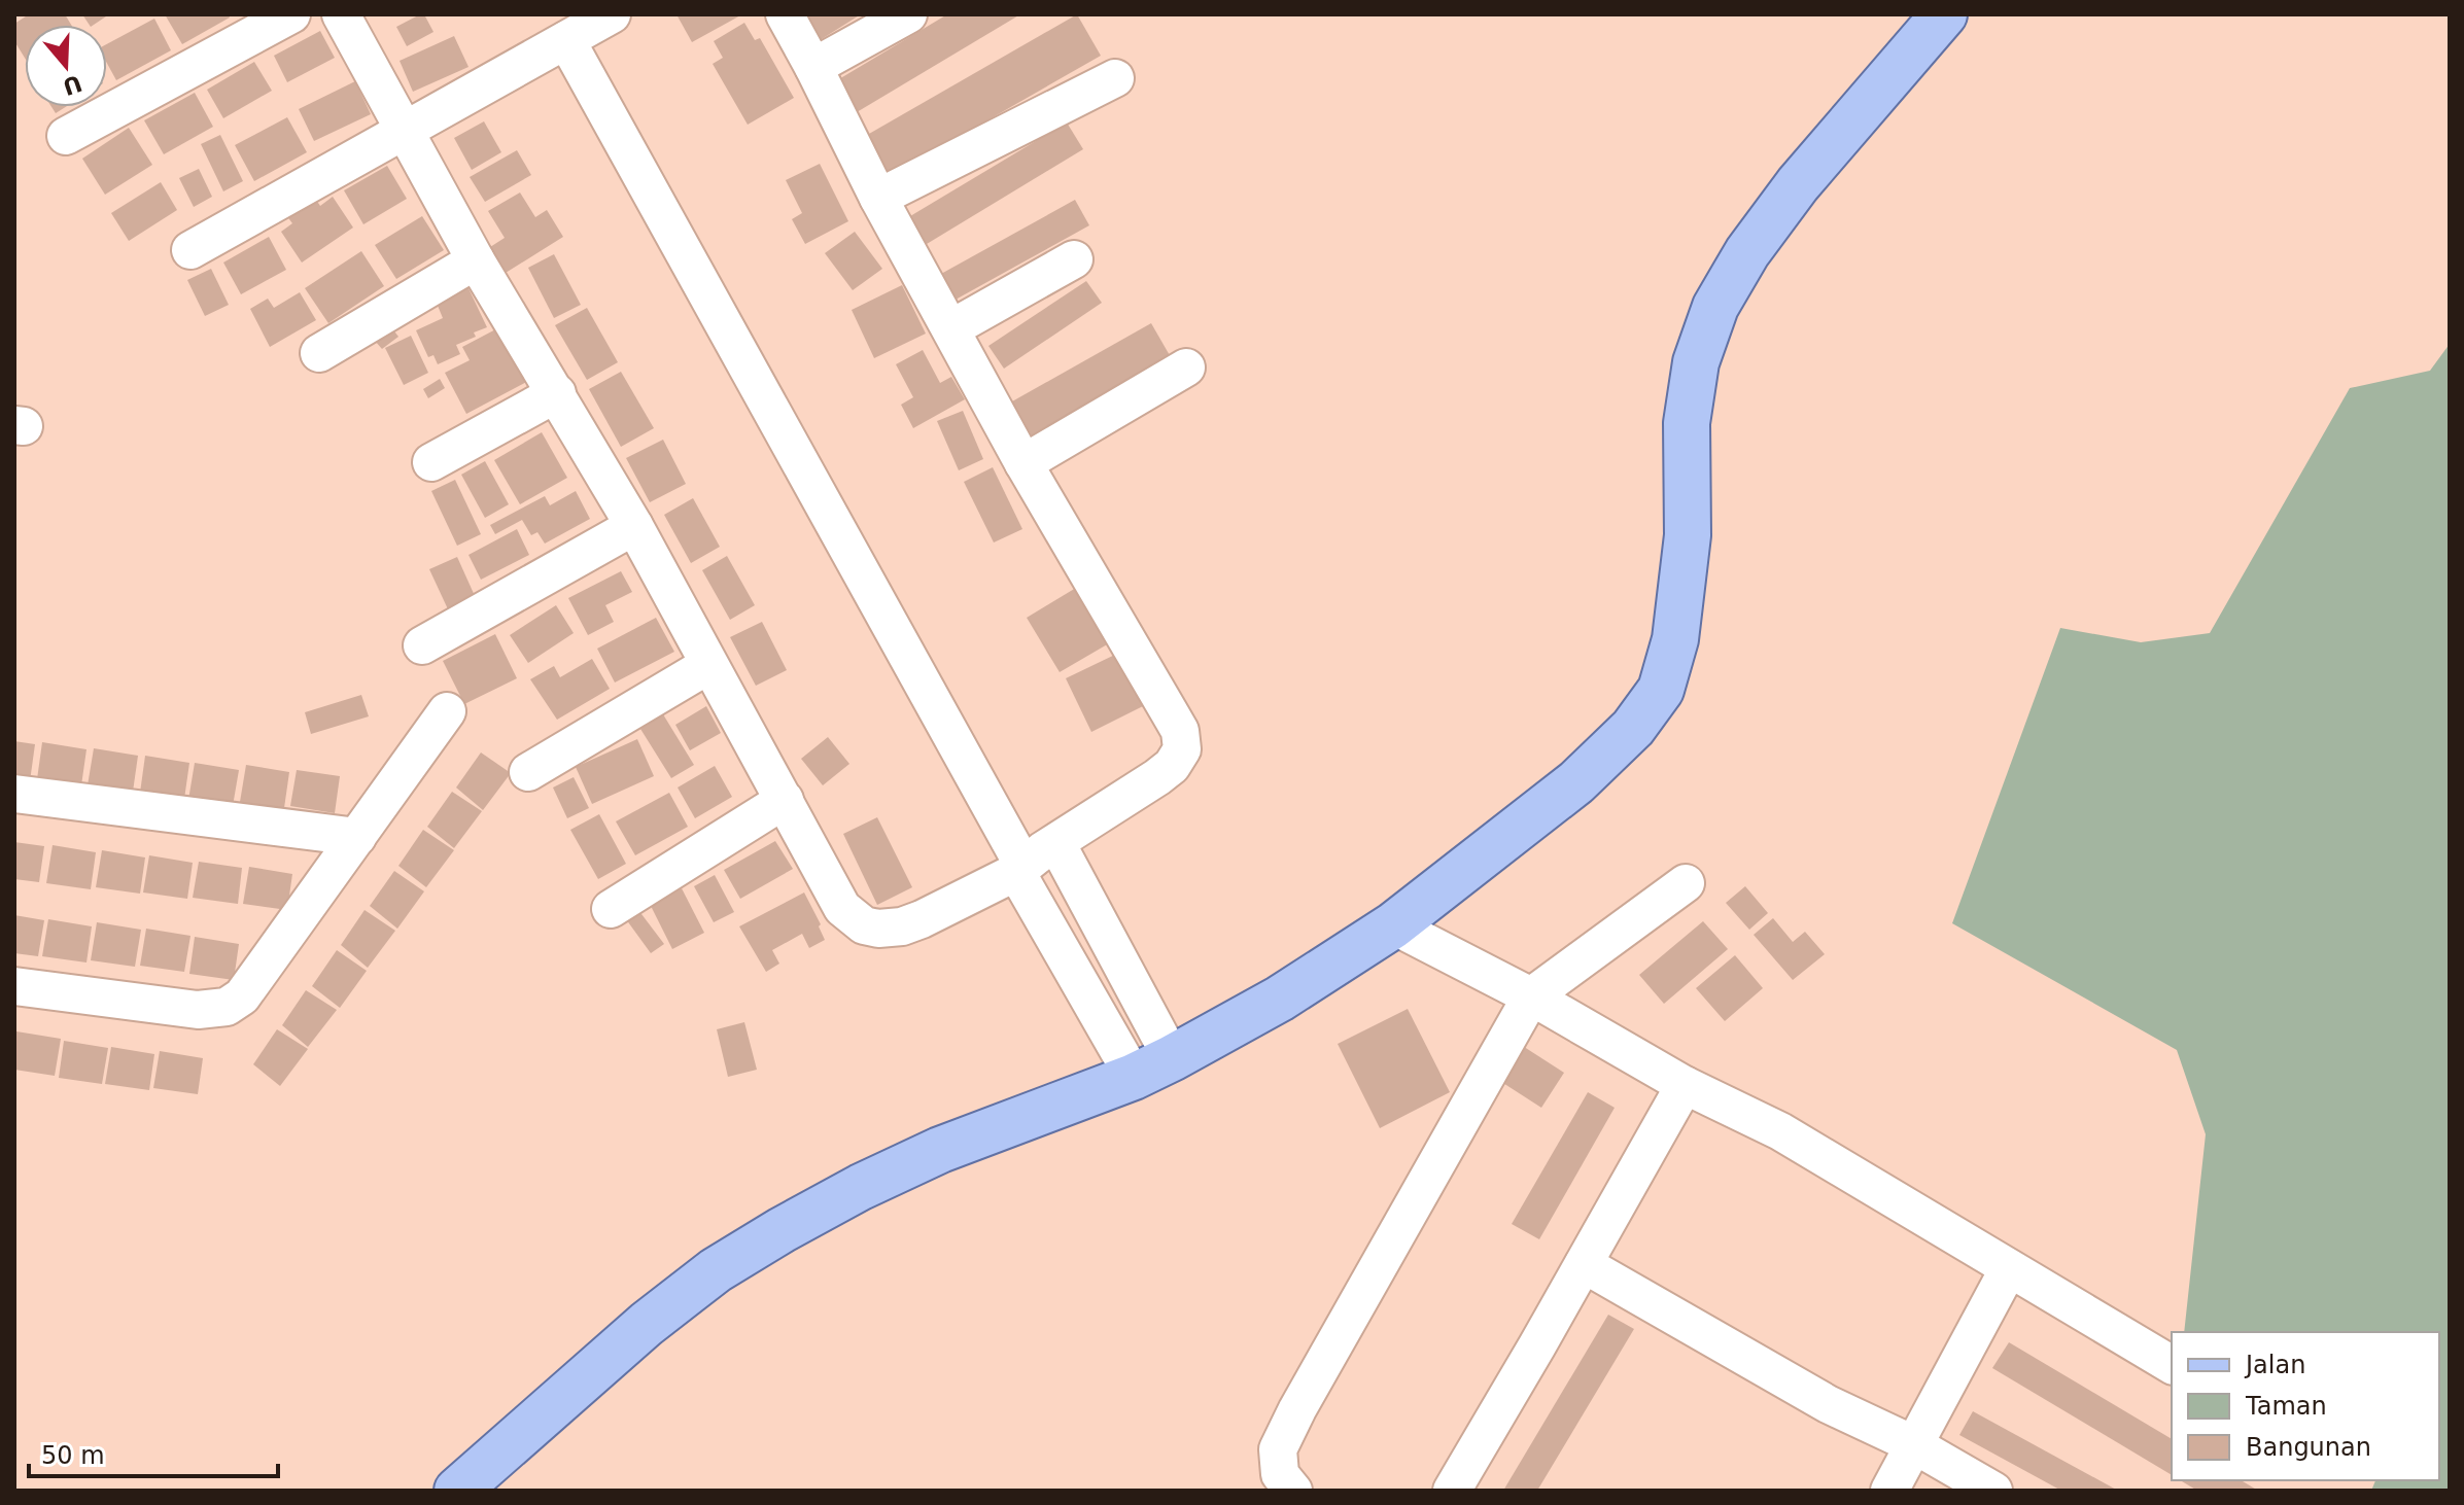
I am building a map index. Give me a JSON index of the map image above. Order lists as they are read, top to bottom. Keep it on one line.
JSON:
{"legend":["Jalan","Taman","Bangunan"],"scale_bar":"50 m","north":"bottom"}
